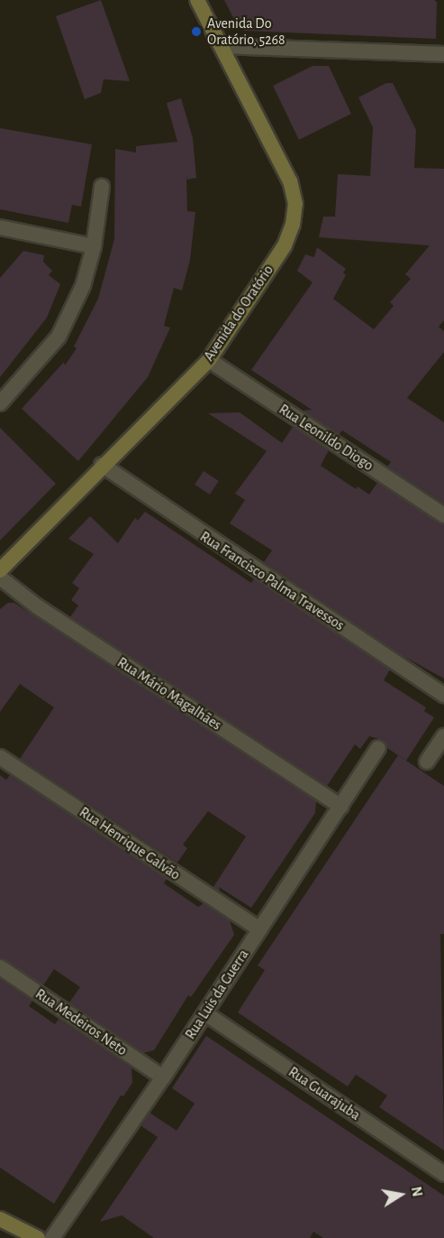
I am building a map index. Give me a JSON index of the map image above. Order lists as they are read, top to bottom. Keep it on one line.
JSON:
{"streets":{"main road":["Avenida do Oratório"],"street":["Rua Leonildo Diogo","Rua Francisco Palma Travessos","Rua Mário Magalhães","Rua Henrique Galvão","Rua Luis da Guerra","Rua Medeiros Neto","Rua Guarajuba"]},"crossings":[["Avenida do Oratório","Rua Leonildo Diogo"],["Avenida do Oratório","Rua Francisco Palma Travessos"],["Rua Mário Magalhães","Rua Luis da Guerra"],["Rua Henrique Galvão","Rua Luis da Guerra"],["Rua Luis da Guerra","Rua Medeiros Neto"],["Rua Luis da Guerra","Rua Guarajuba"]],"places":["Avenida Do Oratório, 5268"],"north":"right"}
